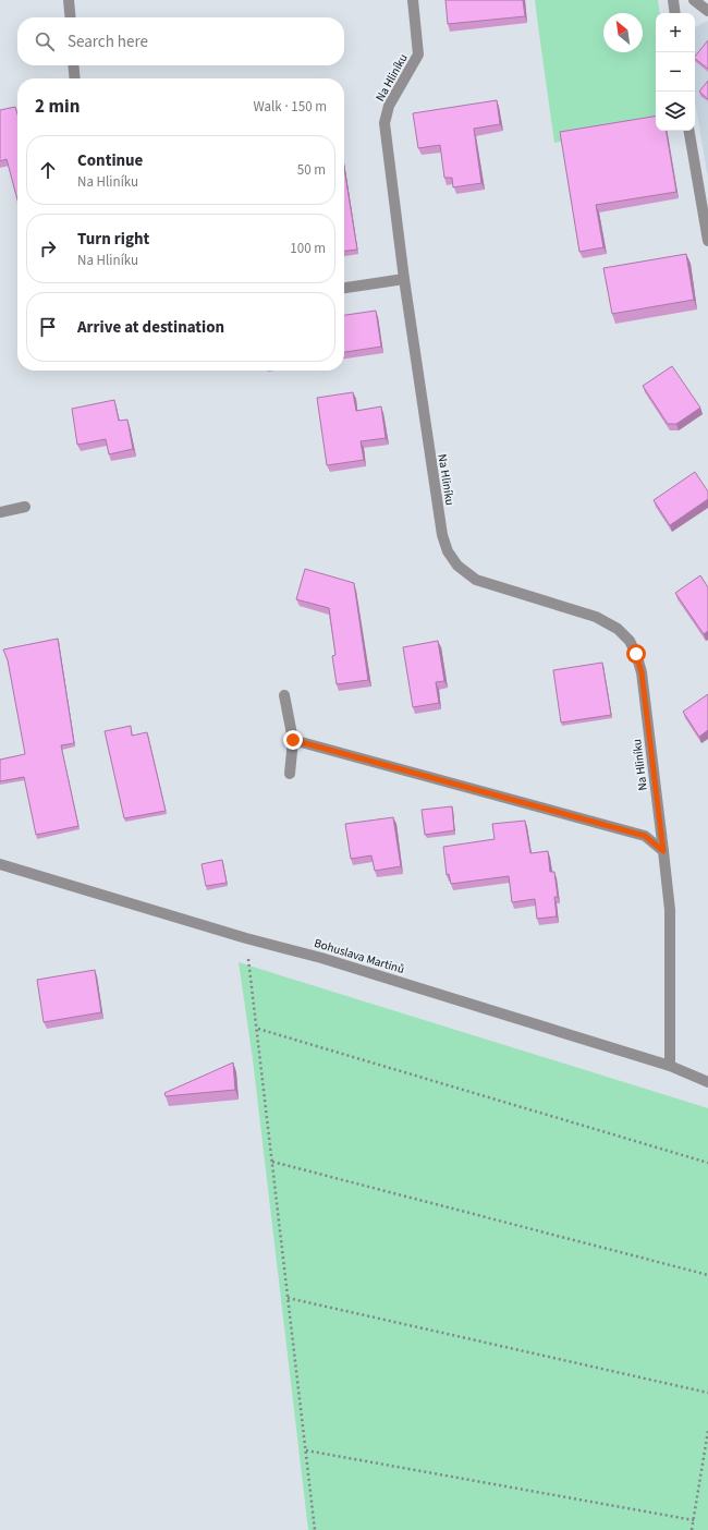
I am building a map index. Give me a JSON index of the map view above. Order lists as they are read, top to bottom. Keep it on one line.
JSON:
{"streets":{"street":["Na Hliníku","Bohuslava Martinů"]},"crossings":[["Na Hliníku","Bohuslava Martinů"]],"north":"top left","page":{"map_buttons":["+","−"],"search":"Search here","heading":["2 min","Walk · 150 m"],"list":[["Continue","Na Hliníku","50 m"],["Turn right","Na Hliníku","100 m"],"Arrive at destination"]}}
